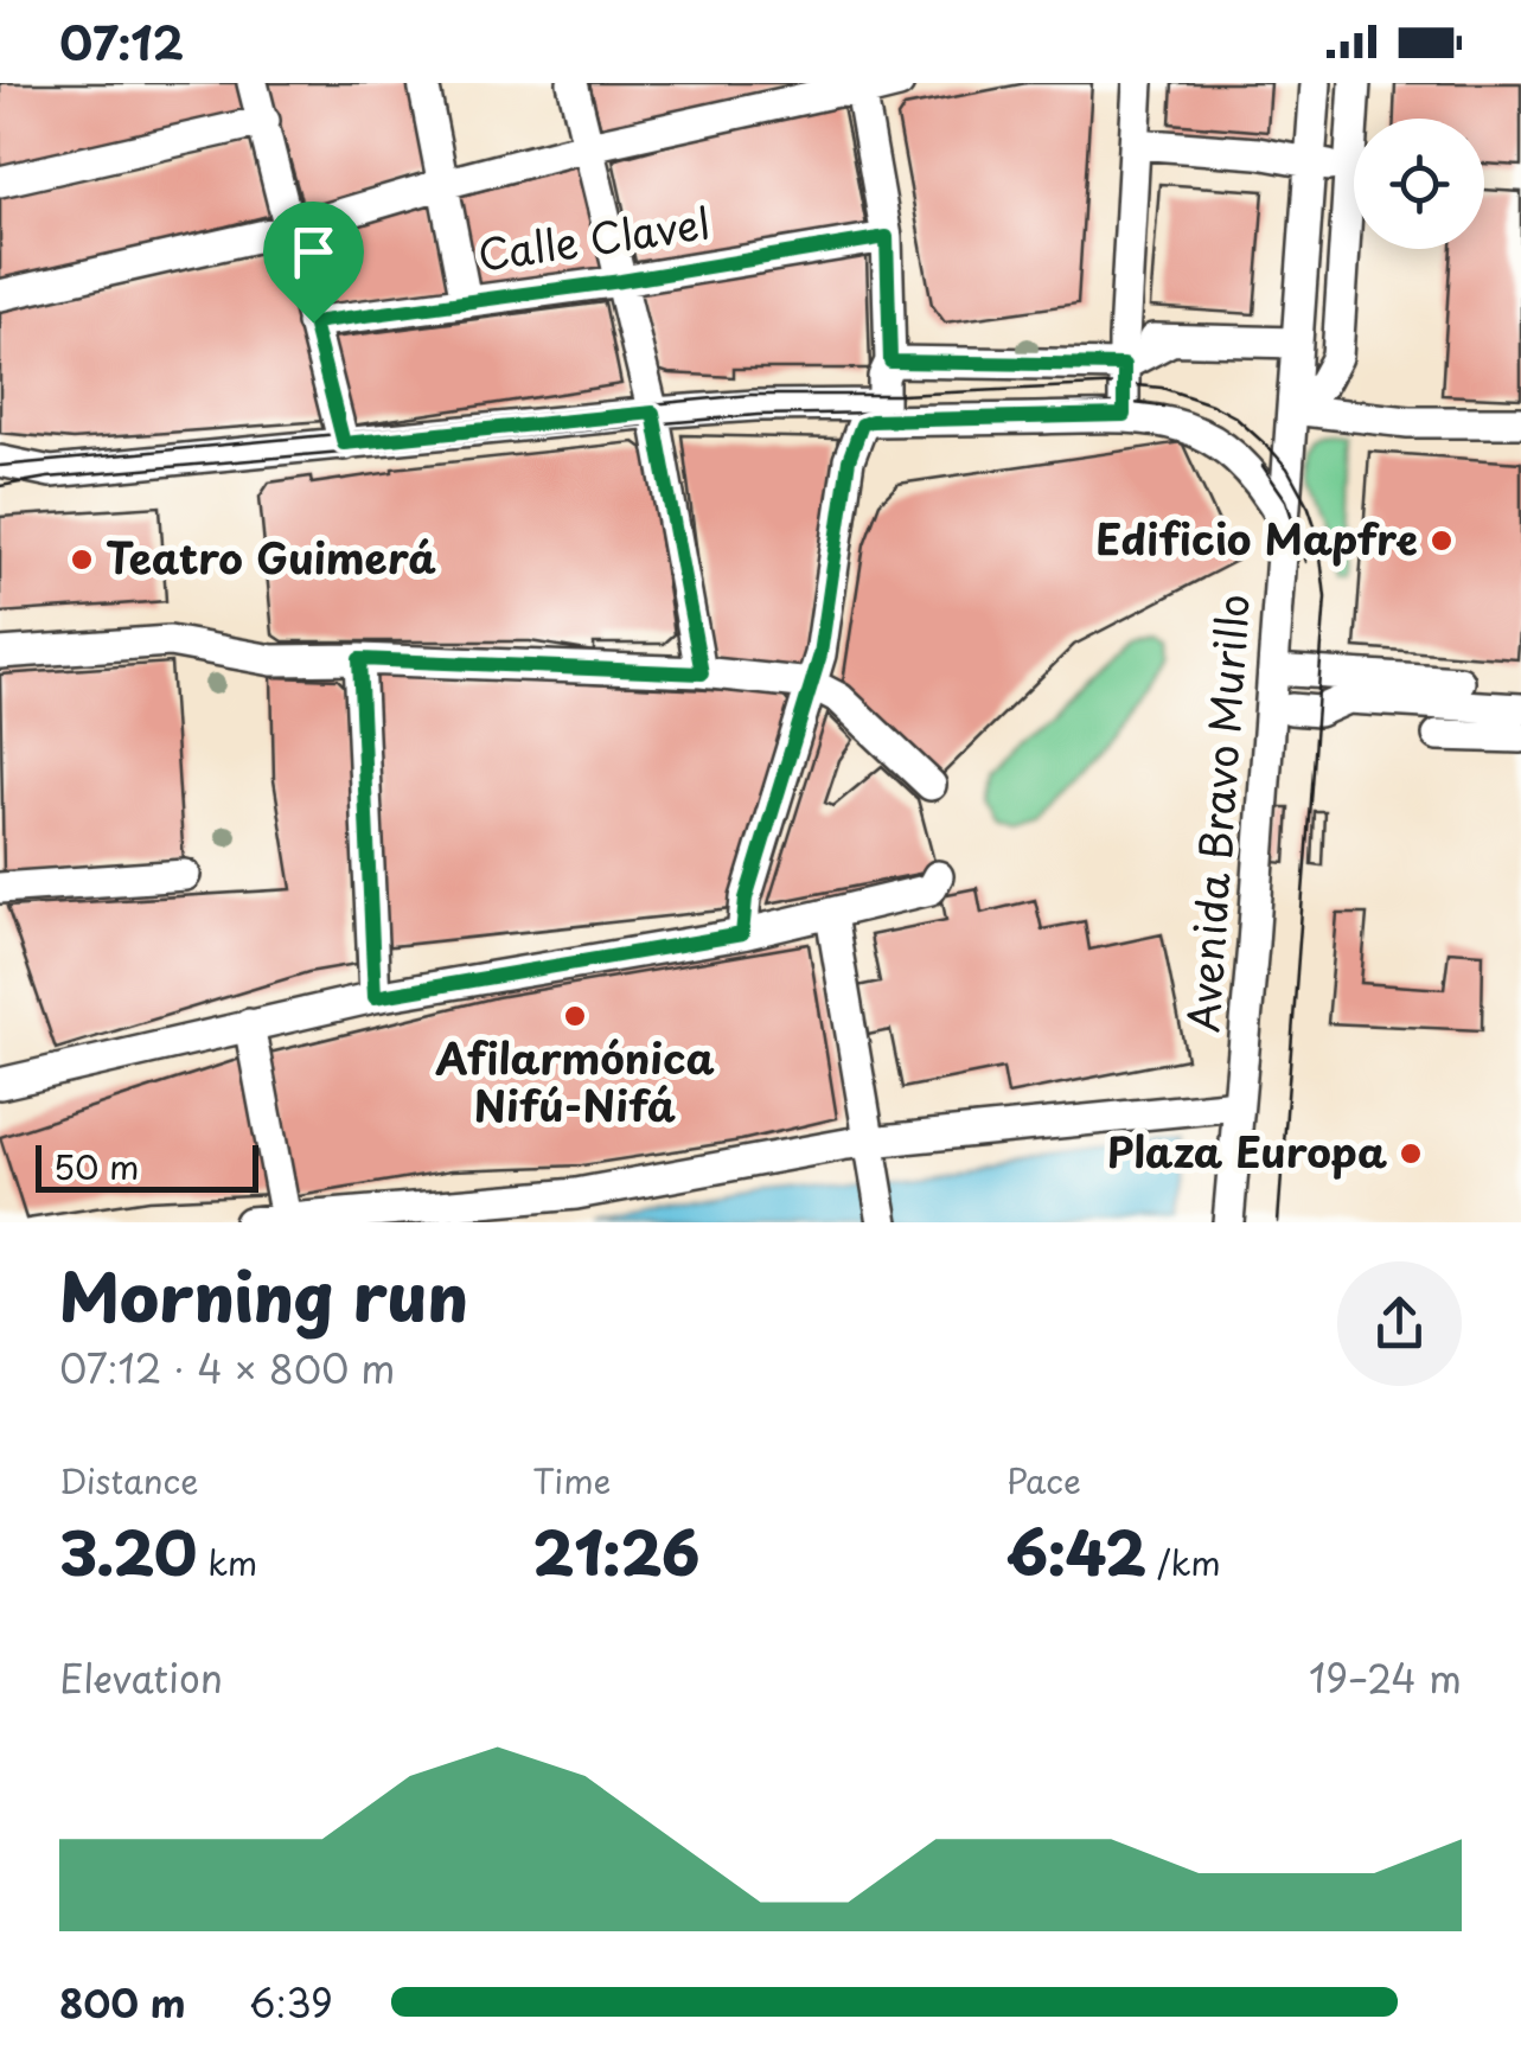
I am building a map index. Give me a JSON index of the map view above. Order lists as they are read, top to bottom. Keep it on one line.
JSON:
{"streets":{"street":["Calle Clavel","Avenida Bravo Murillo"]},"places":["Edificio Mapfre","Teatro Guimerá","Afilarmónica Nifú-Nifá","Plaza Europa"],"scale_bar":"50 m","page":{"status":"07:12","scale":"50 m","heading":["Morning run","07:12 · 4 × 800 m"],"stats":[["Distance","3.20 km"],["Time","21:26"],["Pace","6:42 /km"]],"chart":["Elevation","19–24 m"],"list":[{"name":"800 m","note":"6:39"}]}}
